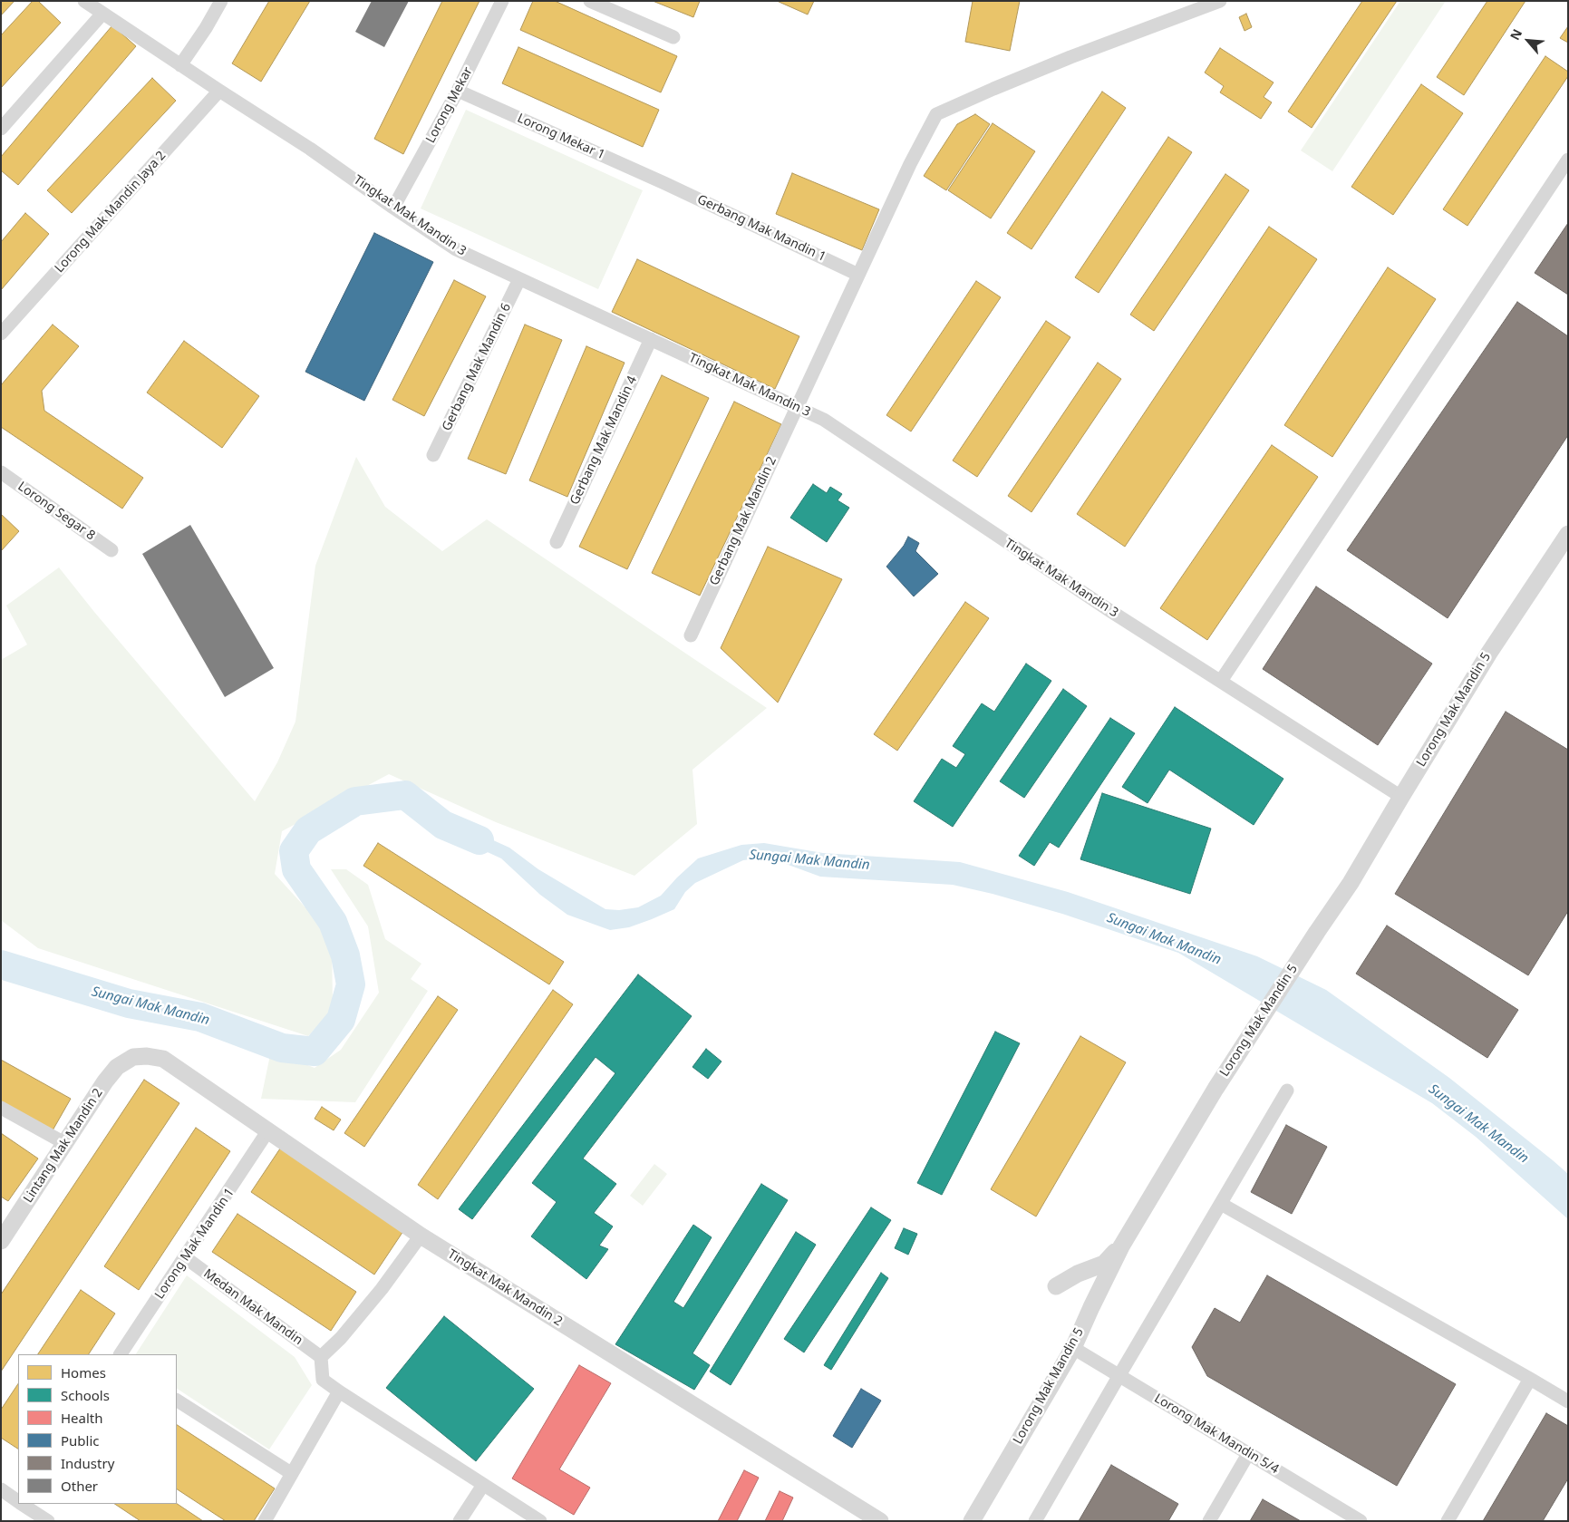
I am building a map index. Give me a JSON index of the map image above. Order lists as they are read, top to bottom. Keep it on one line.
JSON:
{"streets":{"street":["Lorong Mekar","Lorong Mekar 1","Lorong Mak Mandin Jaya 2","Tingkat Mak Mandin 3","Gerbang Mak Mandin 1","Gerbang Mak Mandin 6","Gerbang Mak Mandin 4","Lorong Segar 8","Gerbang Mak Mandin 2","Lorong Mak Mandin 5","Lintang Mak Mandin 2","Lorong Mak Mandin 1","Tingkat Mak Mandin 2","Medan Mak Mandin","Lorong Mak Mandin 5/4"]},"crossings":[["Lorong Mekar","Lorong Mekar 1"],["Lorong Mekar","Tingkat Mak Mandin 3"],["Lorong Mekar 1","Gerbang Mak Mandin 1"],["Lorong Mak Mandin Jaya 2","Tingkat Mak Mandin 3"],["Tingkat Mak Mandin 3","Gerbang Mak Mandin 6"],["Tingkat Mak Mandin 3","Gerbang Mak Mandin 4"],["Tingkat Mak Mandin 3","Gerbang Mak Mandin 2"],["Tingkat Mak Mandin 3","Lorong Mak Mandin 5"],["Gerbang Mak Mandin 1","Gerbang Mak Mandin 2"],["Lorong Mak Mandin 5","Lorong Mak Mandin 5/4"],["Lintang Mak Mandin 2","Tingkat Mak Mandin 2"],["Lorong Mak Mandin 1","Tingkat Mak Mandin 2"],["Lorong Mak Mandin 1","Medan Mak Mandin"]],"water":["Sungai Mak Mandin"],"legend":["Homes","Schools","Health","Public","Industry","Other"],"north":"top left"}
